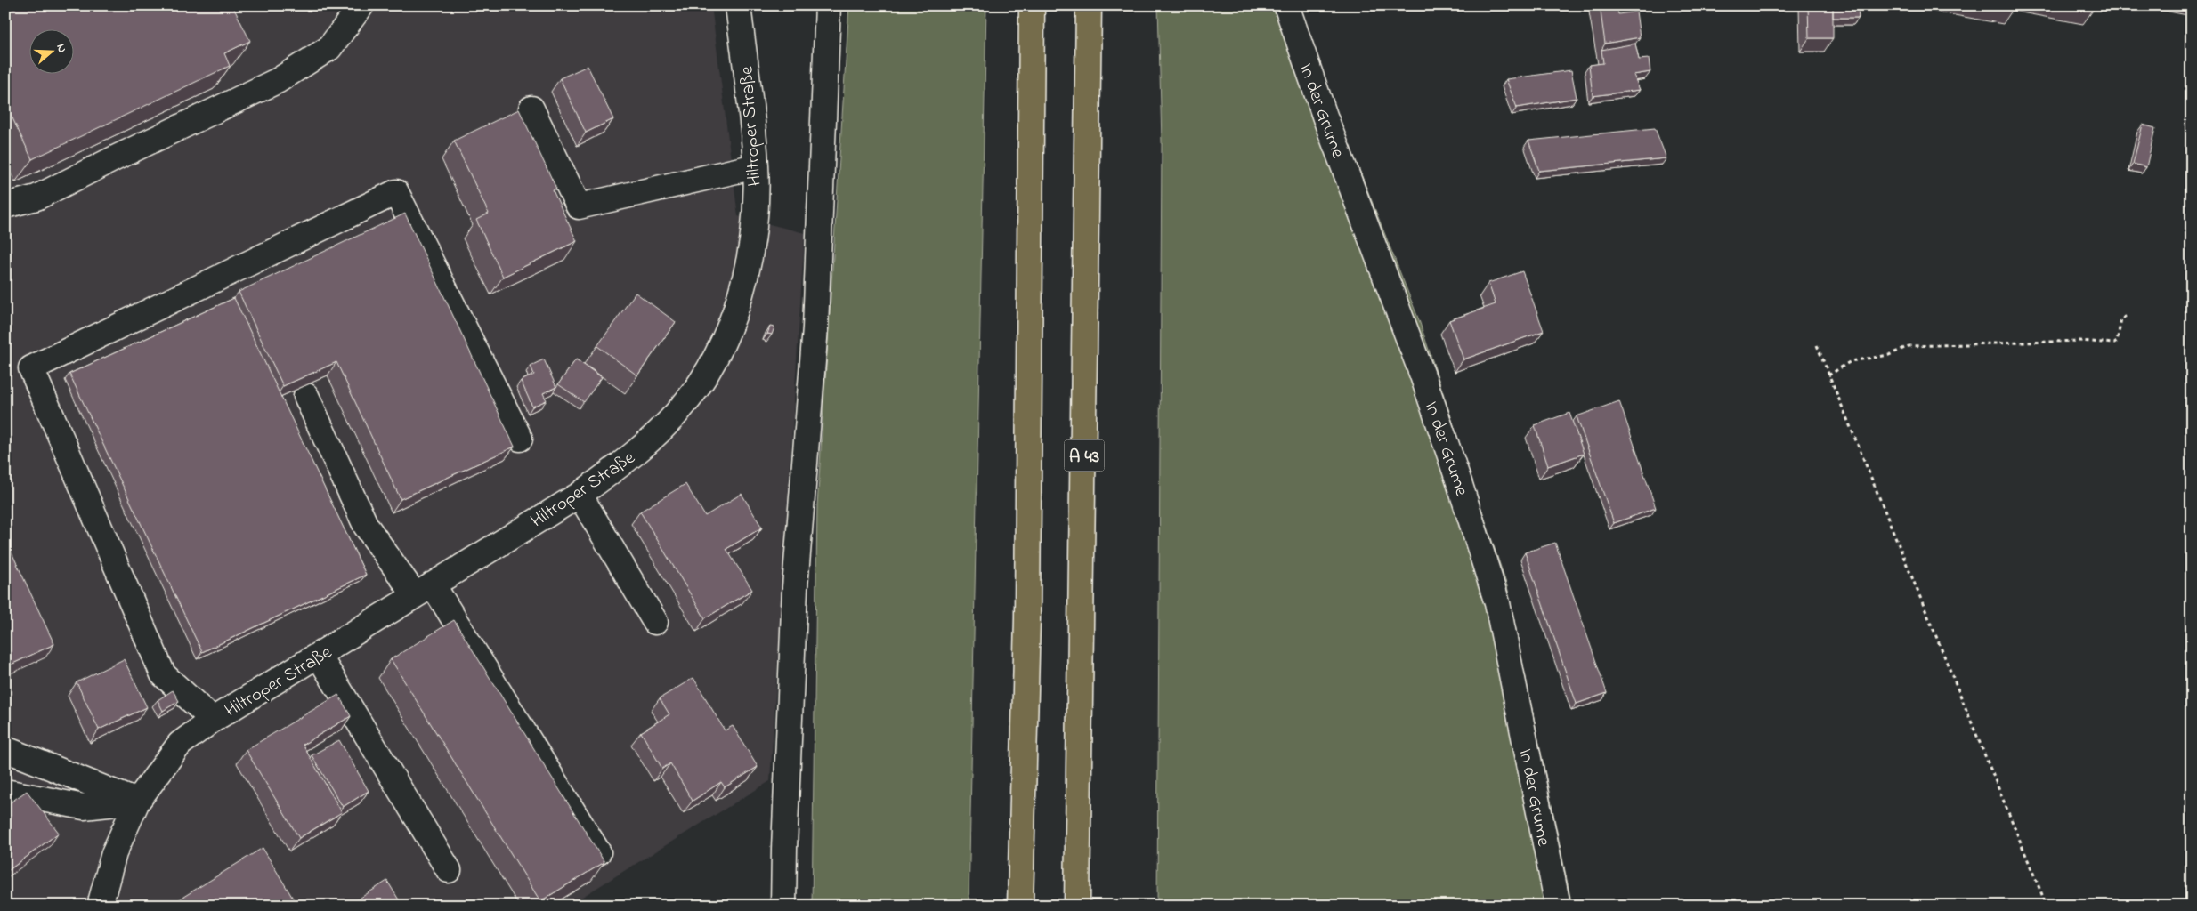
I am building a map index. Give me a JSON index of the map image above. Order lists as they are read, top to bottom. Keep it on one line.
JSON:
{"streets":{"highway":["A 43"],"street":["In der Grume","Hiltroper Straße"]},"north":"right"}
